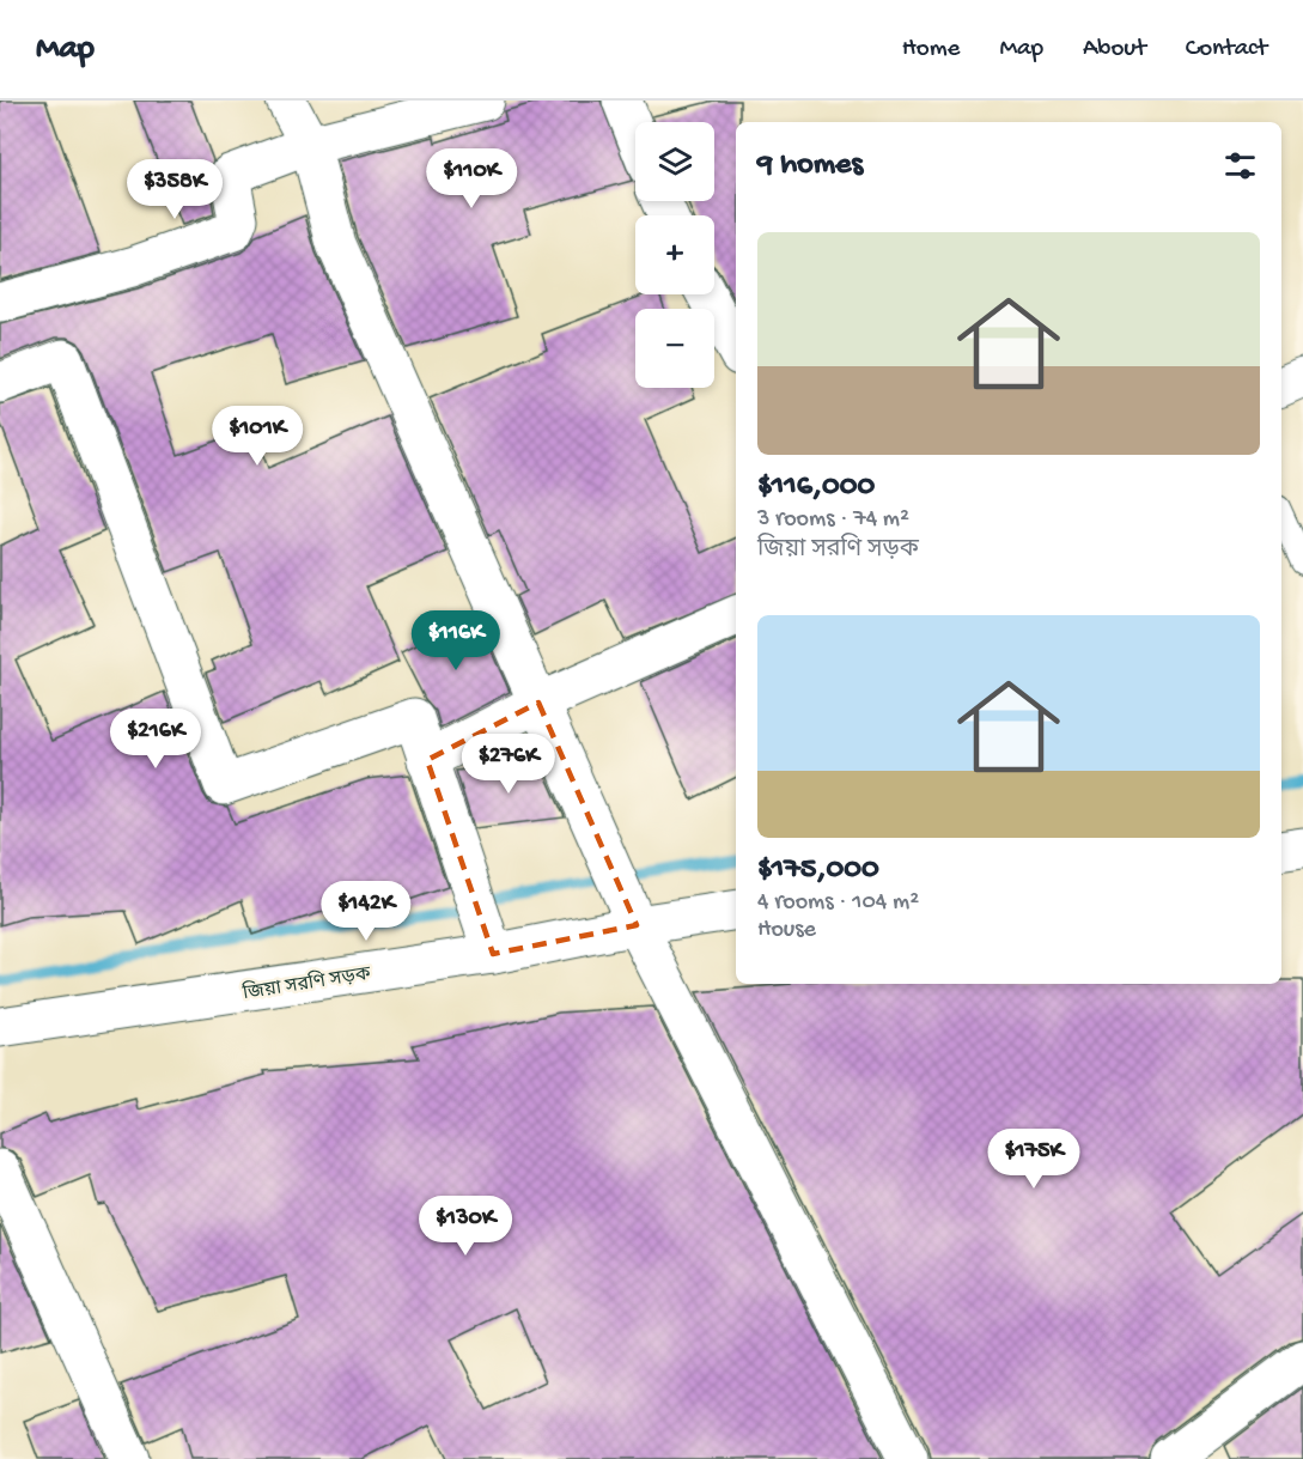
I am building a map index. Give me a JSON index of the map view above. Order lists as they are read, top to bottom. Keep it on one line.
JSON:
{"streets":{"street":["জিয়া সরণি সড়ক"]},"page":{"header":"Map","nav":["Home","Map","About","Contact"],"map_buttons":["+","−"],"heading":"9 homes","price":["$110K","$358K","$101K","$116K","$216K","$276K","$142K","$175K","$130K"],"list":[{"name":"$116,000","note":"3 rooms · 74 m² · জিয়া সরণি সড়ক"},{"name":"$175,000","note":"4 rooms · 104 m² · House"}]}}
